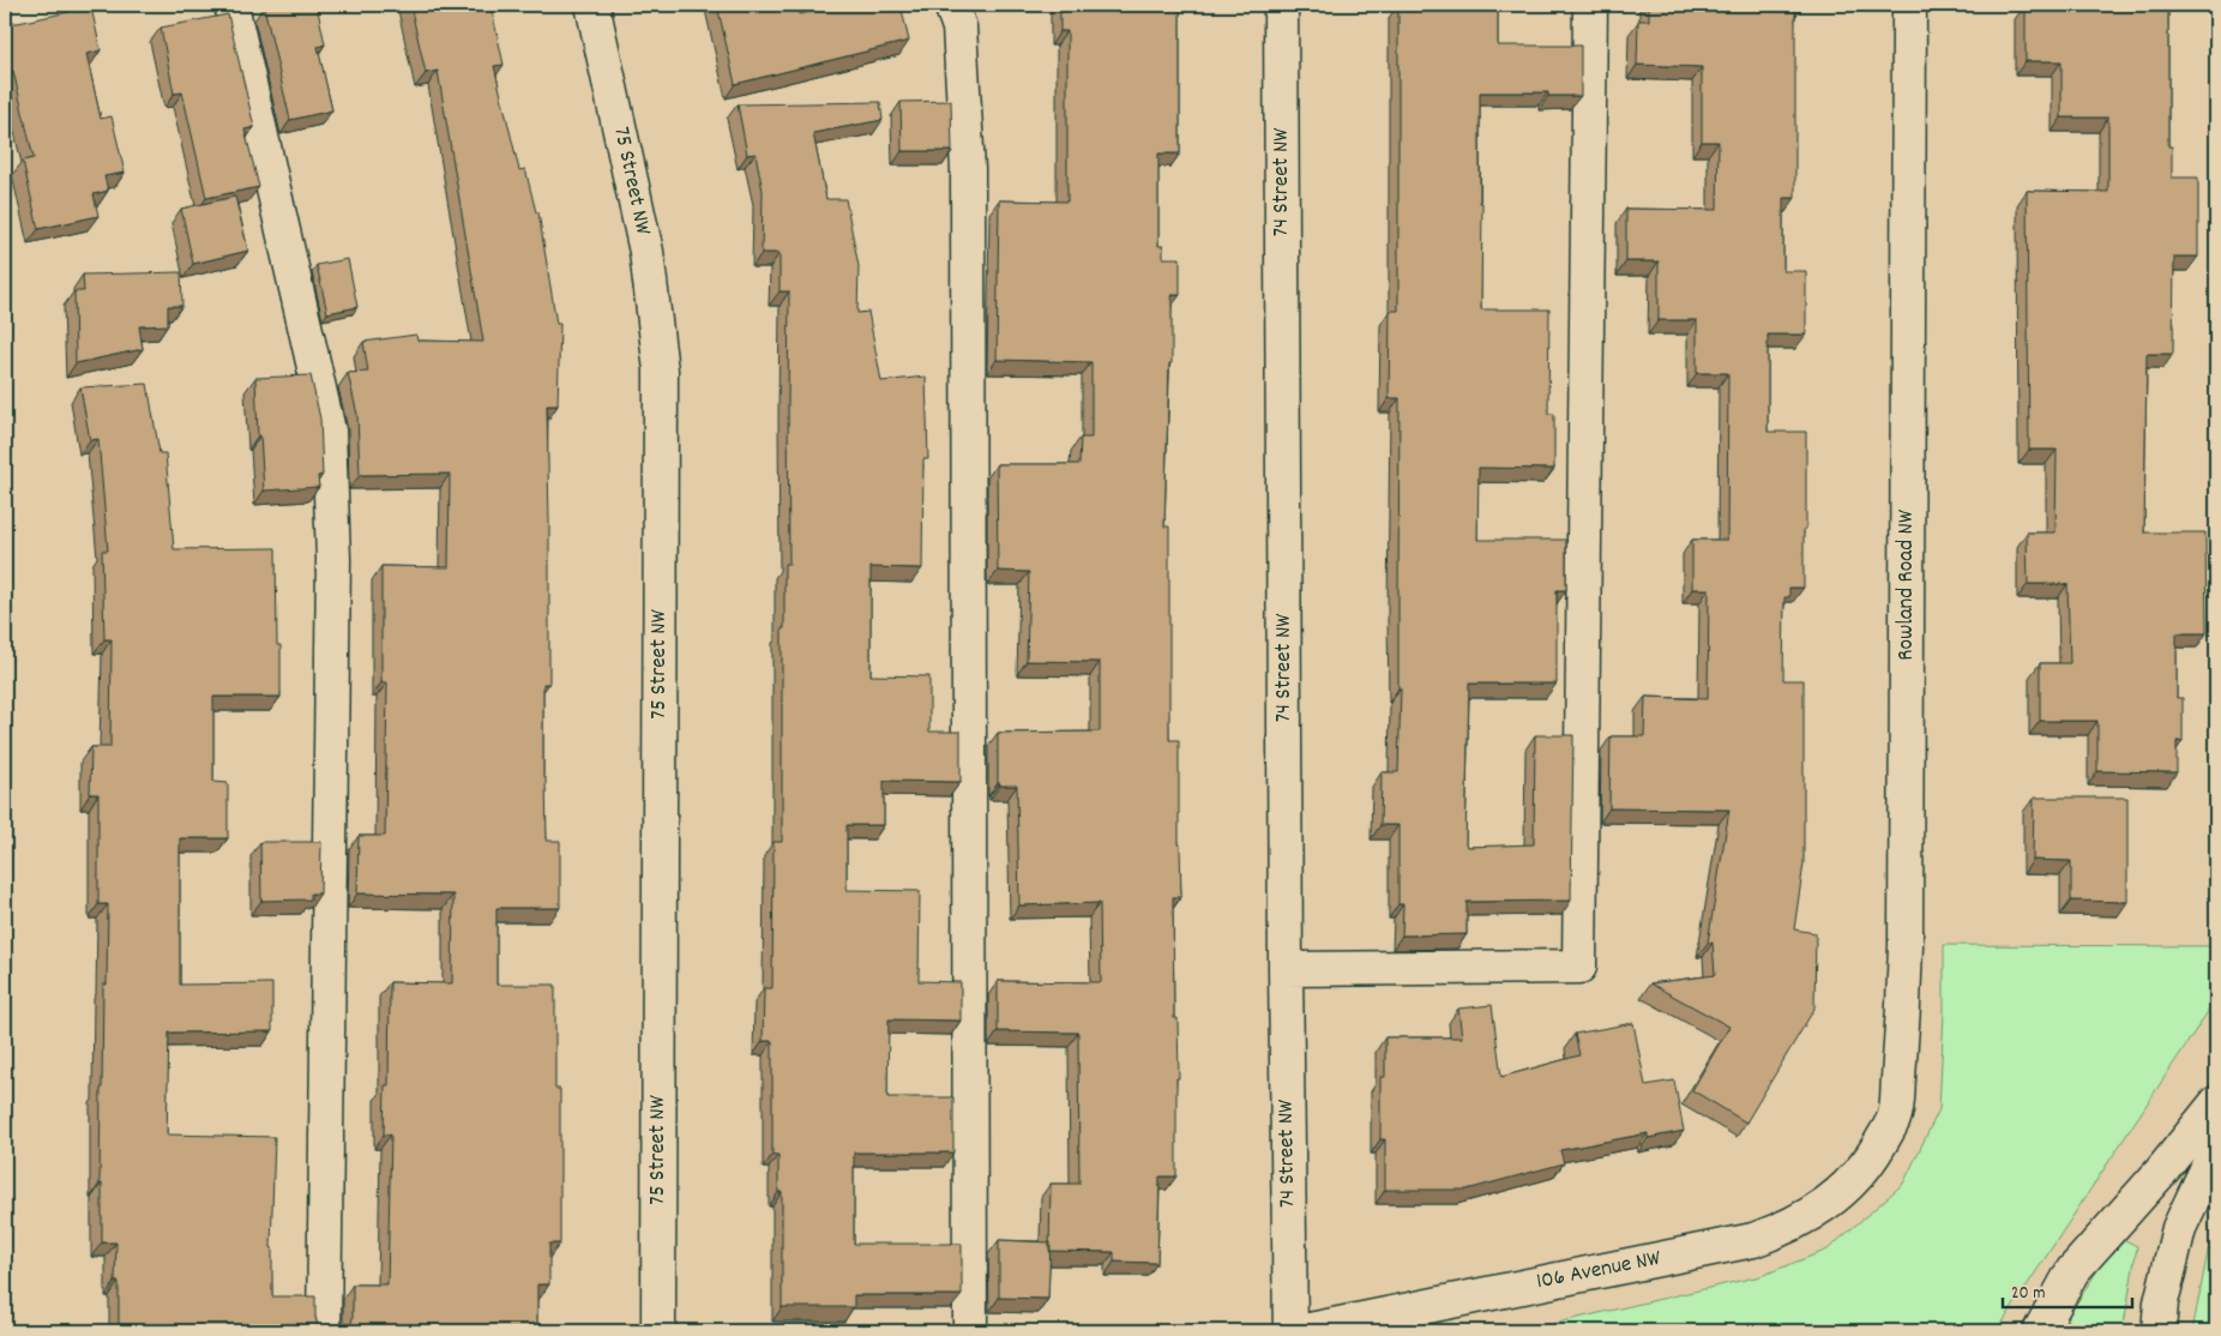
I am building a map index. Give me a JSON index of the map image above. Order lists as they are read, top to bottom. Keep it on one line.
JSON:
{"streets":{"street":["75 Street NW","74 Street NW","Rowland Road NW","106 Avenue NW"]},"crossings":[["Rowland Road NW","106 Avenue NW"]],"scale_bar":"20 m"}
